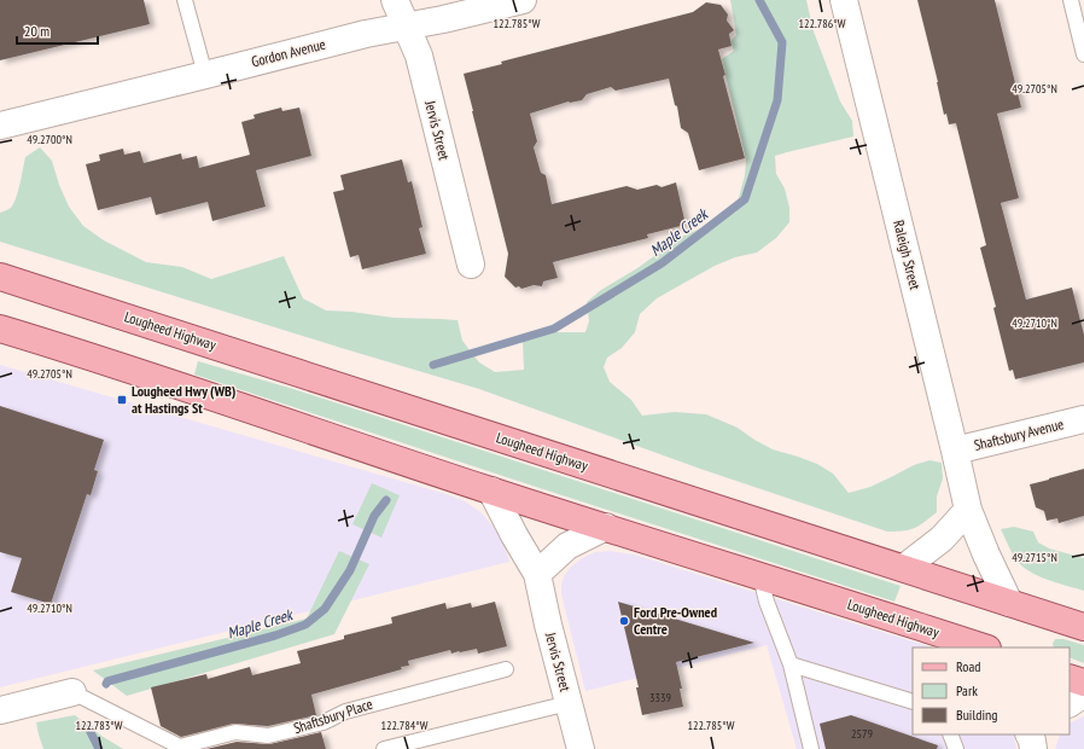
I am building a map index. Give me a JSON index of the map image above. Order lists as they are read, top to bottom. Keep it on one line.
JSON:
{"streets":{"main road":["Lougheed Highway"],"street":["Gordon Avenue","Jervis Street","Raleigh Street","Shaftsbury Avenue","Shaftsbury Place"]},"crossings":[["Gordon Avenue","Jervis Street"],["Jervis Street","Lougheed Highway"],["Raleigh Street","Lougheed Highway"],["Raleigh Street","Shaftsbury Avenue"]],"water":["Maple Creek"],"places":{"transit":["Lougheed Hwy (WB) at Hastings St"],"other":["Ford Pre-Owned Centre"]},"house_numbers":["3339","2579"],"legend":["Road","Park","Building"],"scale_bar":"20 m","coordinates":["122.785°W","122.786°W","49.2705°N","49.2700°N","49.2710°N","49.2715°N","122.783°W","122.784°W"]}
